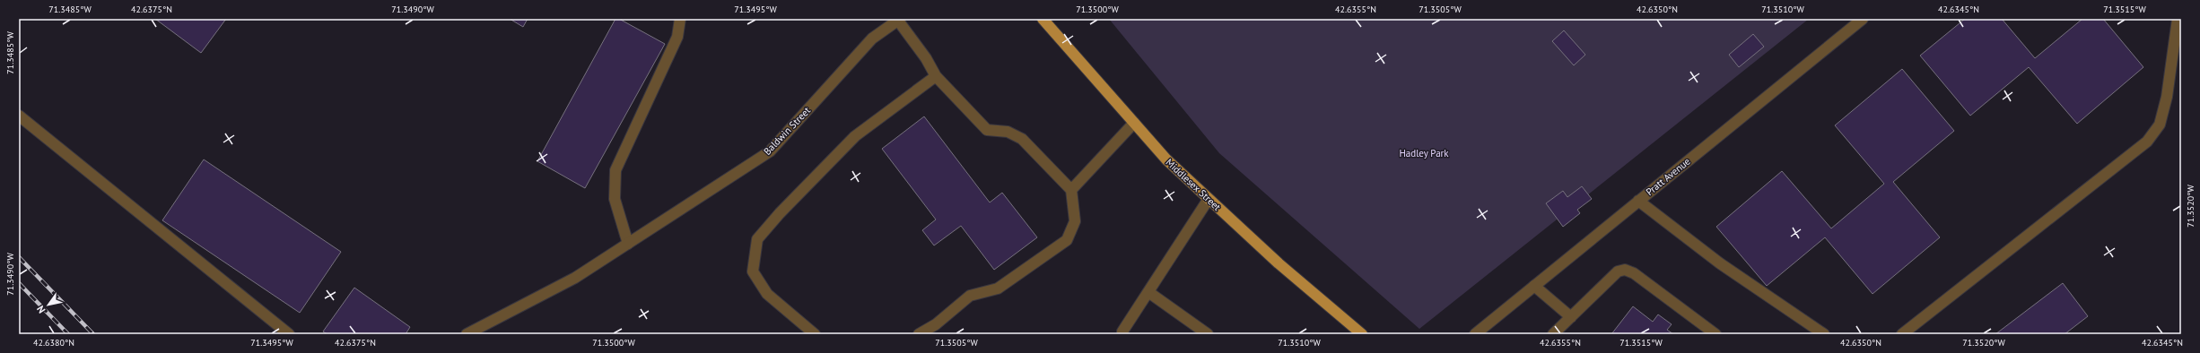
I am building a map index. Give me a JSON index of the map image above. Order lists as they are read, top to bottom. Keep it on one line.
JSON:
{"streets":{"main road":["Middlesex Street"],"street":["Baldwin Street","Pratt Avenue"]},"parks":["Hadley Park"],"north":"bottom left","coordinates":["71.3485°W","42.6375°N","71.3490°W","71.3495°W","71.3500°W","42.6355°N","71.3505°W","42.6350°N","71.3510°W","42.6345°N","71.3515°W","71.3520°W","42.6380°N"]}
